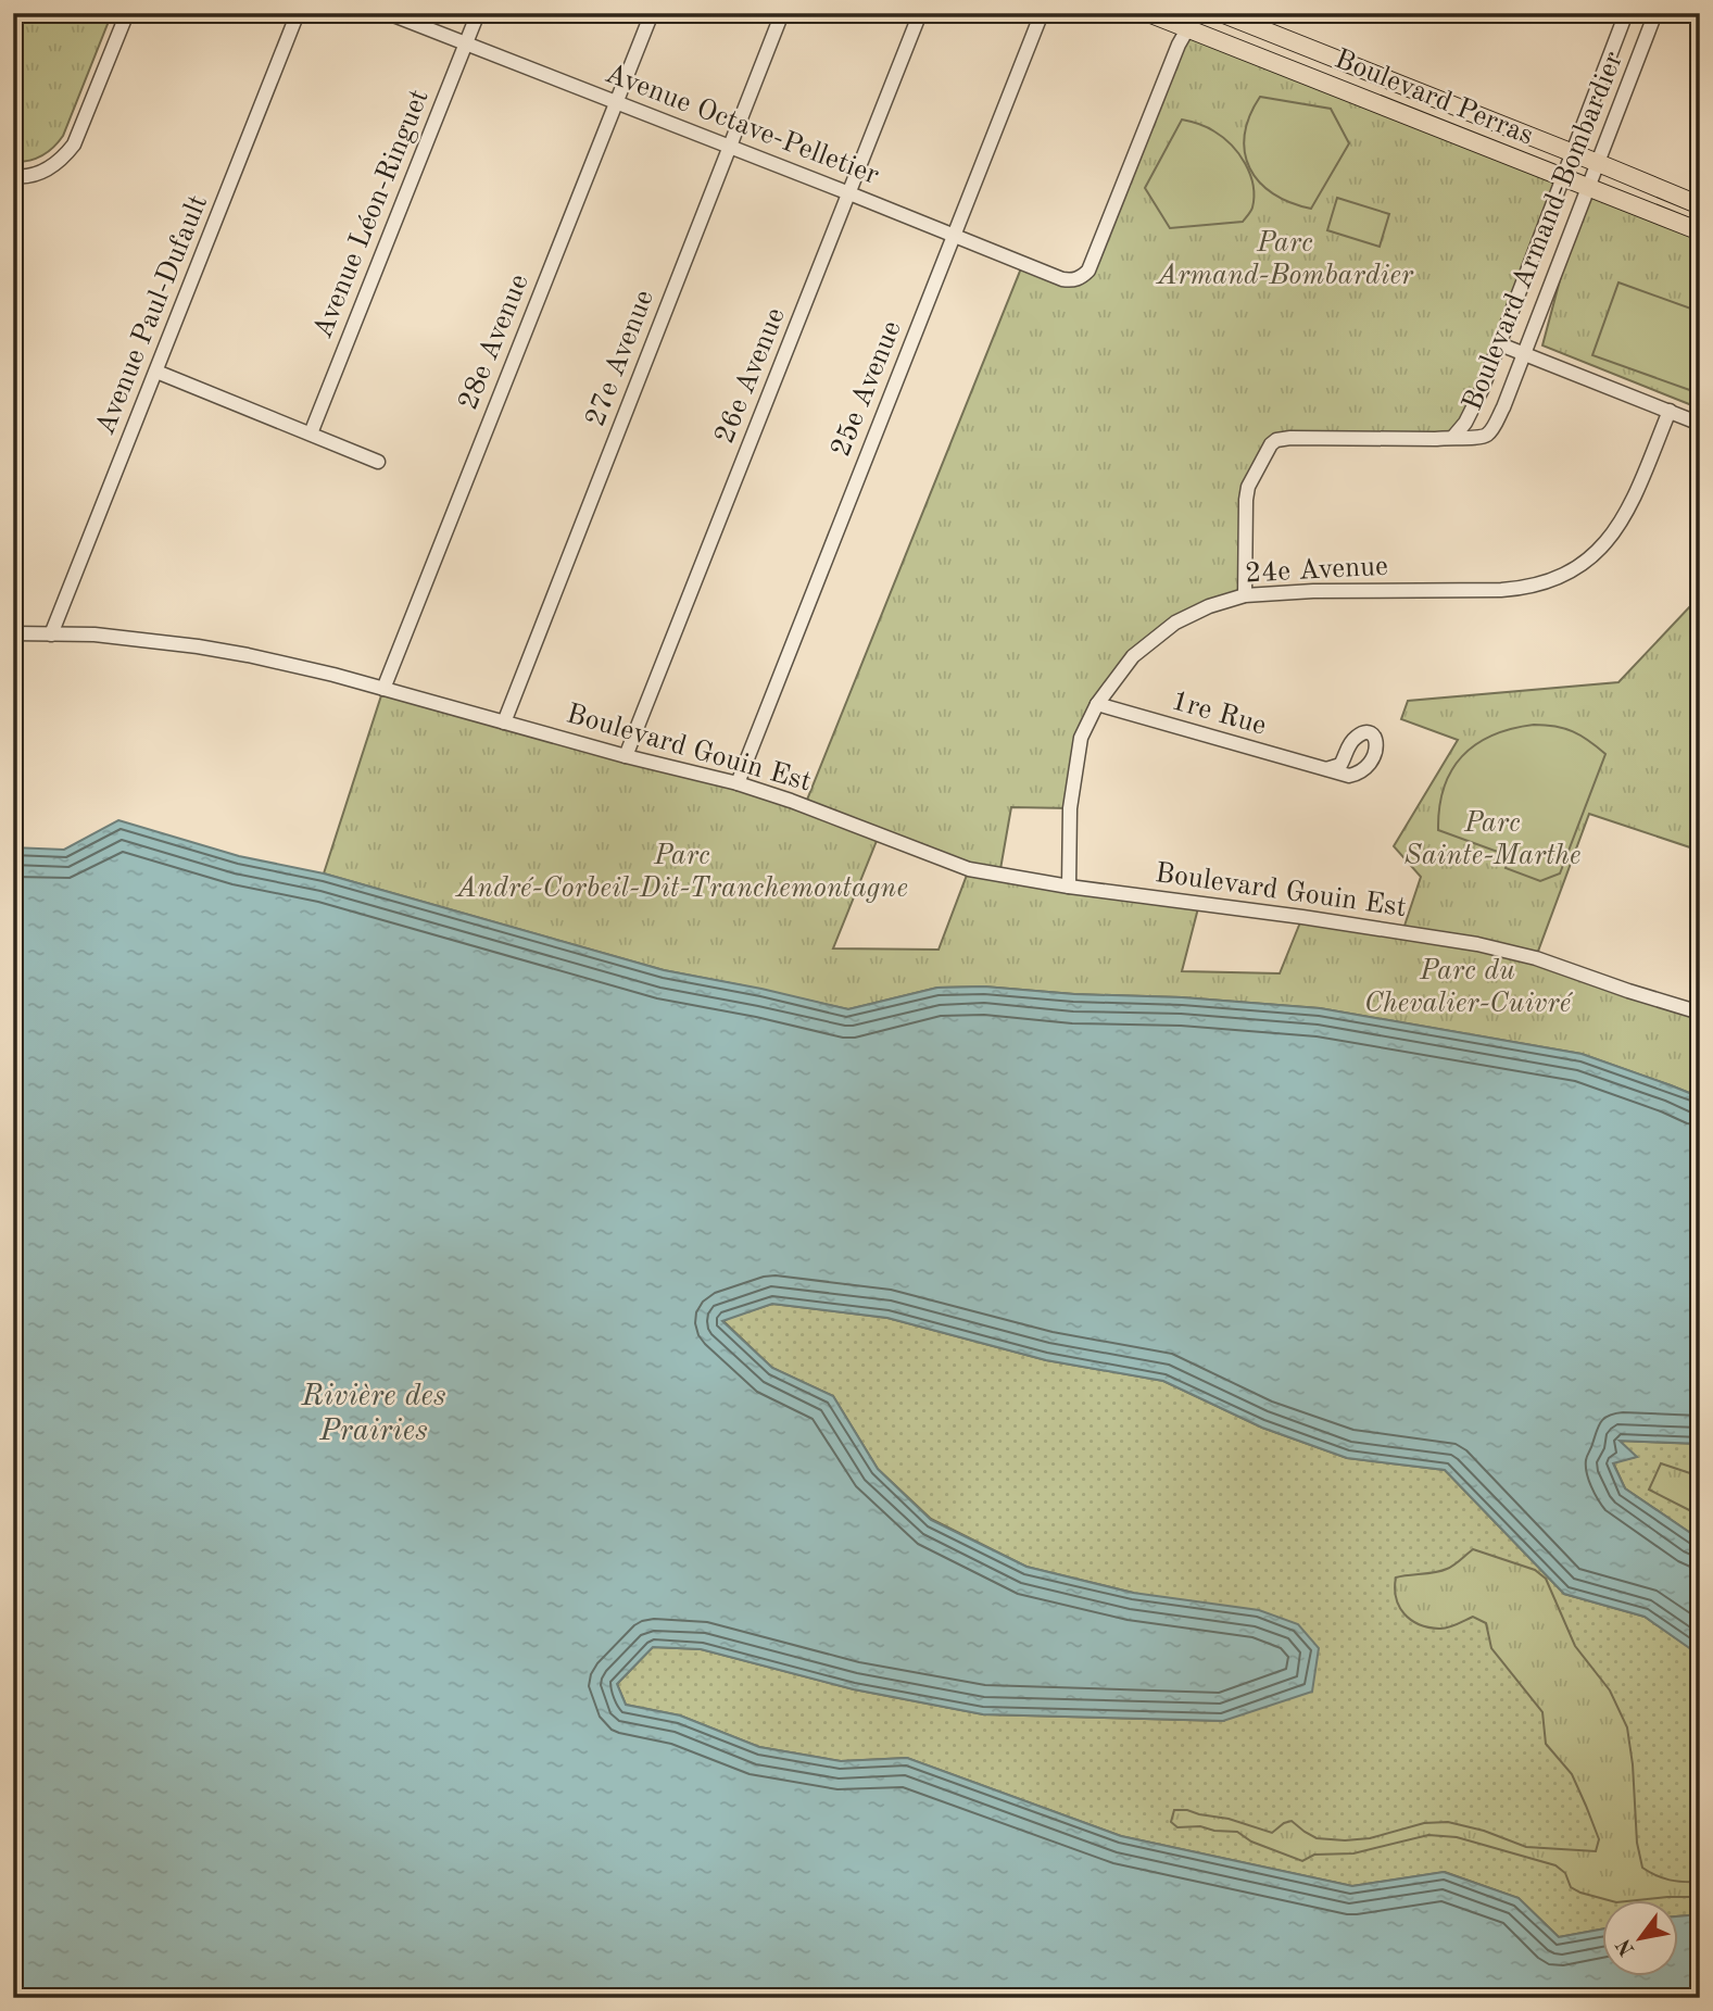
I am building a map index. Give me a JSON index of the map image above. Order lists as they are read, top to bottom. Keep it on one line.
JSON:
{"streets":{"main road":["Boulevard Perras"],"street":["Avenue Octave-Pelletier","Avenue Léon-Ringuet","Boulevard Armand-Bombardier","Avenue Paul-Dufault","28e Avenue","27e Avenue","26e Avenue","25e Avenue","24e Avenue","1re Rue","Boulevard Gouin Est"]},"crossings":[["Boulevard Perras","Avenue Octave-Pelletier"],["Boulevard Perras","Boulevard Armand-Bombardier"],["Avenue Octave-Pelletier","Avenue Léon-Ringuet"],["Avenue Octave-Pelletier","28e Avenue"],["Avenue Octave-Pelletier","27e Avenue"],["Avenue Octave-Pelletier","26e Avenue"],["Avenue Octave-Pelletier","25e Avenue"],["Boulevard Armand-Bombardier","24e Avenue"],["Avenue Paul-Dufault","Boulevard Gouin Est"],["28e Avenue","Boulevard Gouin Est"],["27e Avenue","Boulevard Gouin Est"],["26e Avenue","Boulevard Gouin Est"],["25e Avenue","Boulevard Gouin Est"],["24e Avenue","1re Rue"],["24e Avenue","Boulevard Gouin Est"]],"water":["Rivière des Prairies"],"parks":["Parc Armand-Bombardier","Parc Sainte-Marthe","Parc André-Corbeil-Dit-Tranchemontagne","Parc du Chevalier-Cuivré"],"north":"bottom left"}
